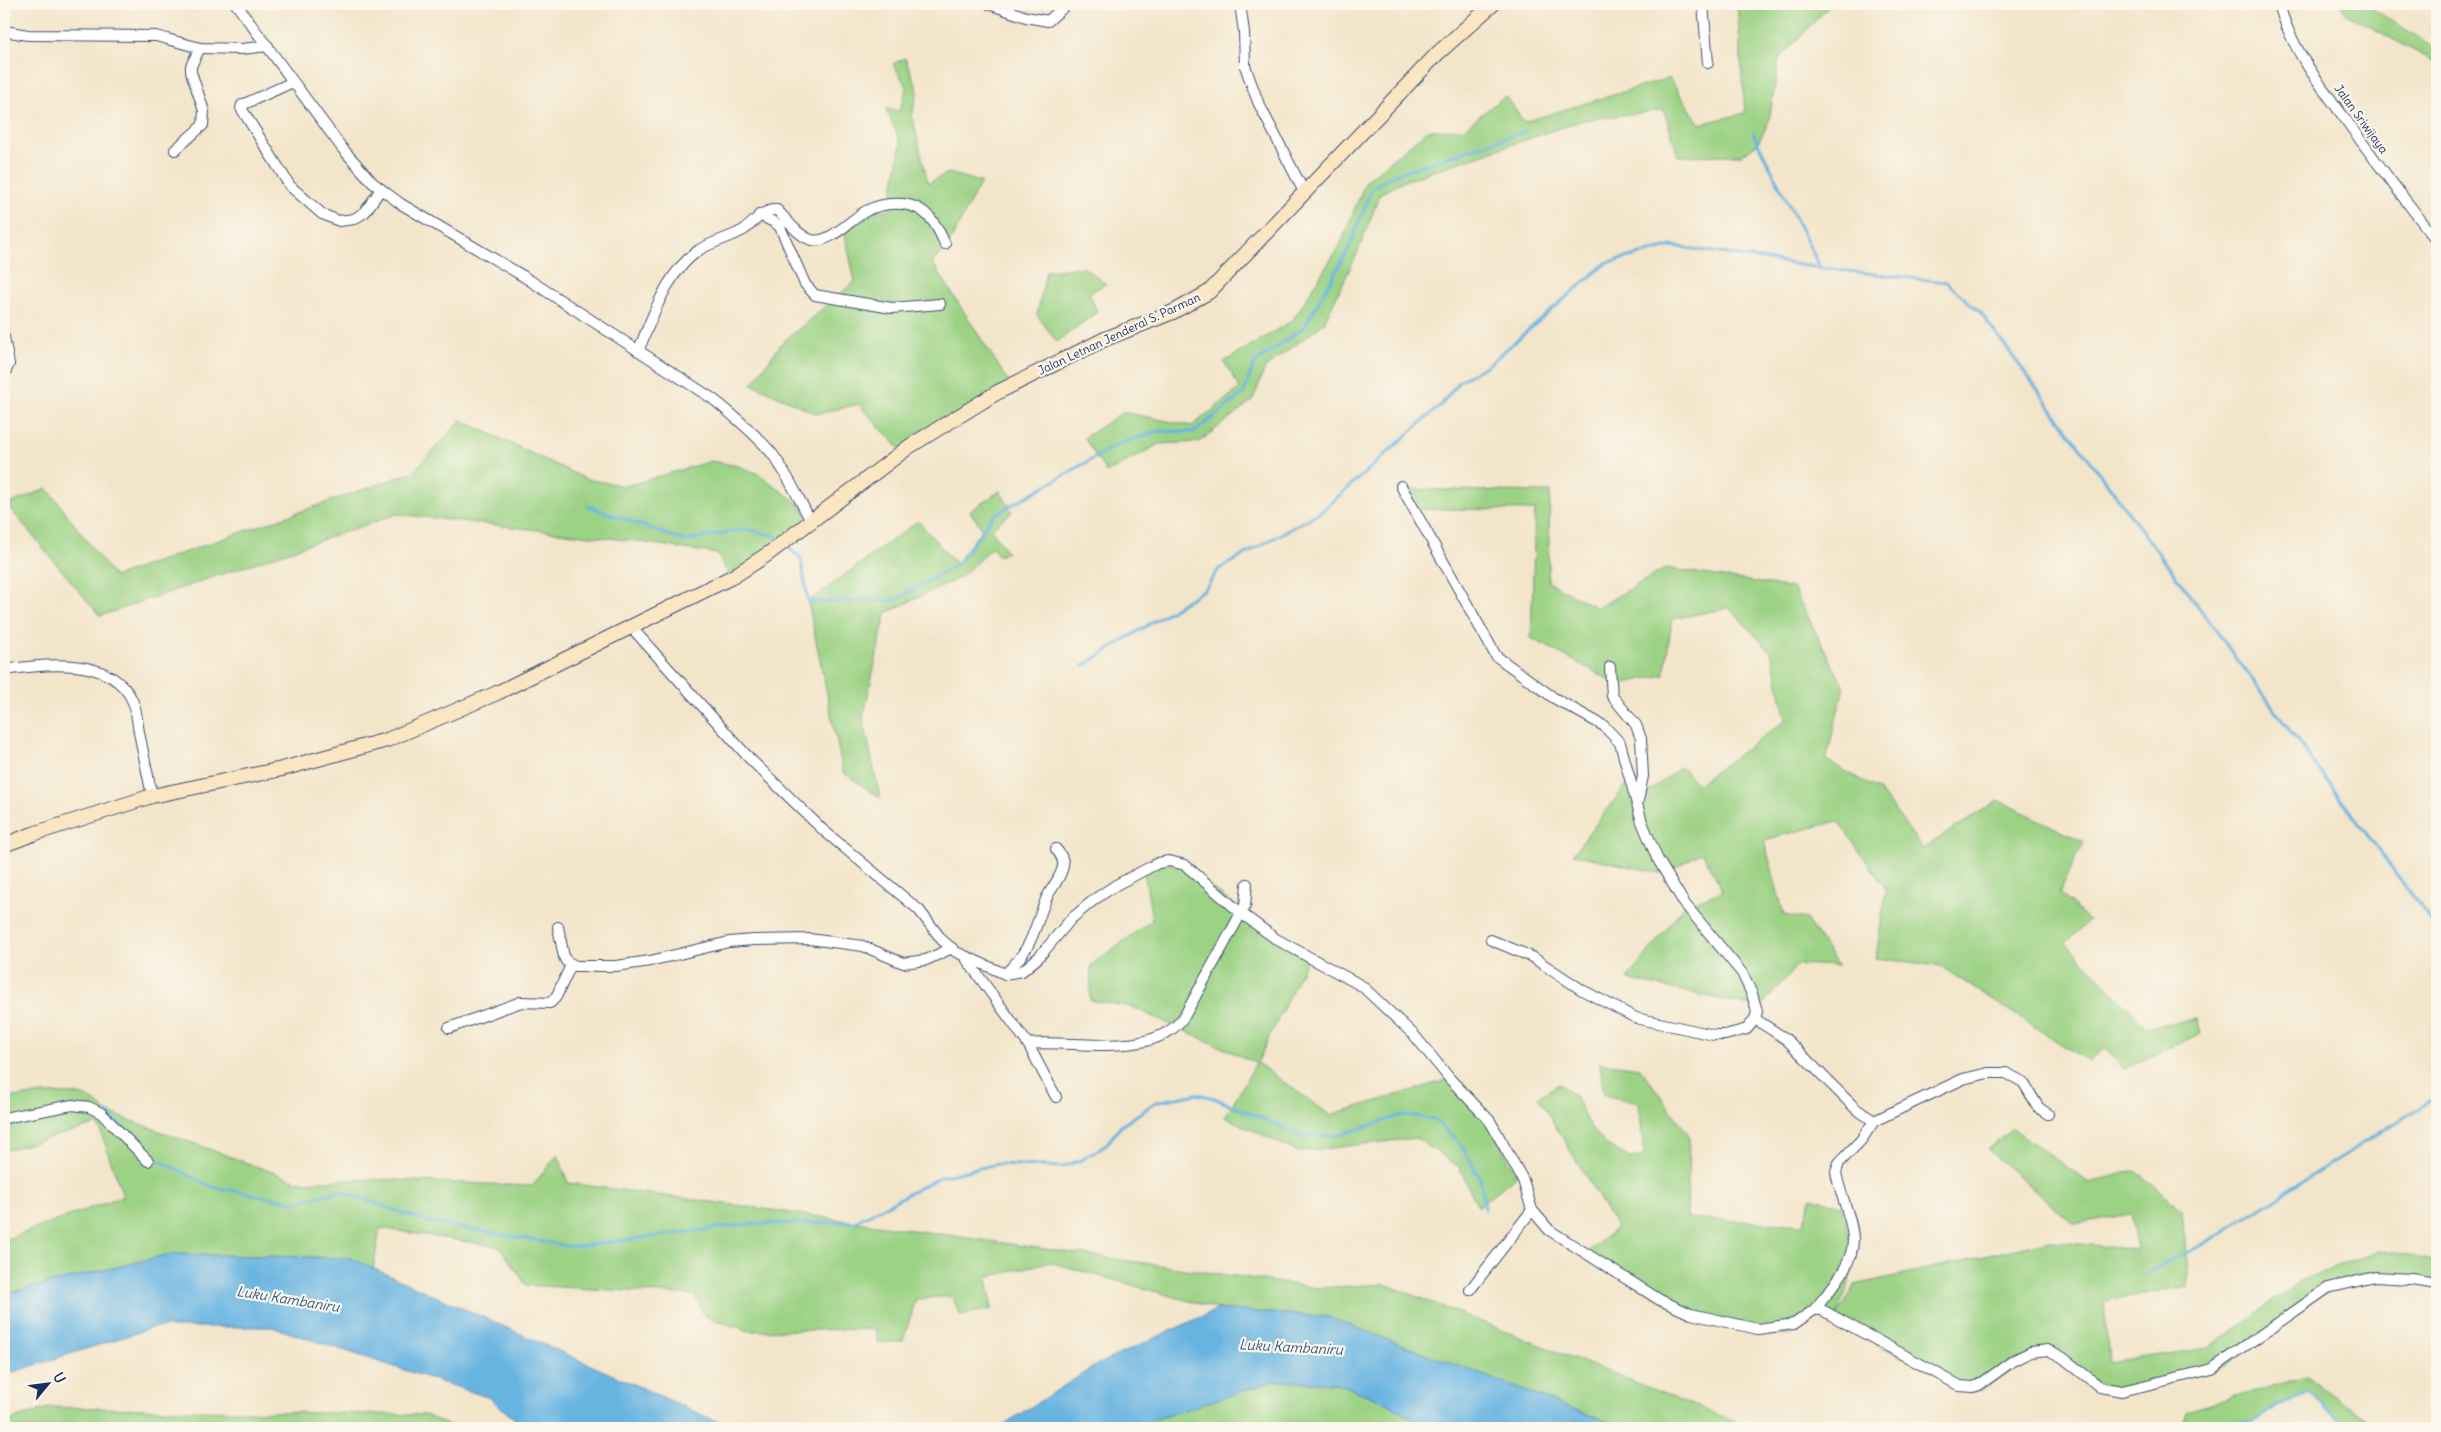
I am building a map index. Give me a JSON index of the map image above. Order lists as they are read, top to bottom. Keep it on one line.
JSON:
{"streets":{"street":["Jalan Sriwijaya","Jalan Letnan Jenderal S. Parman"]},"water":["Luku Kambaniru"],"north":"top right"}
